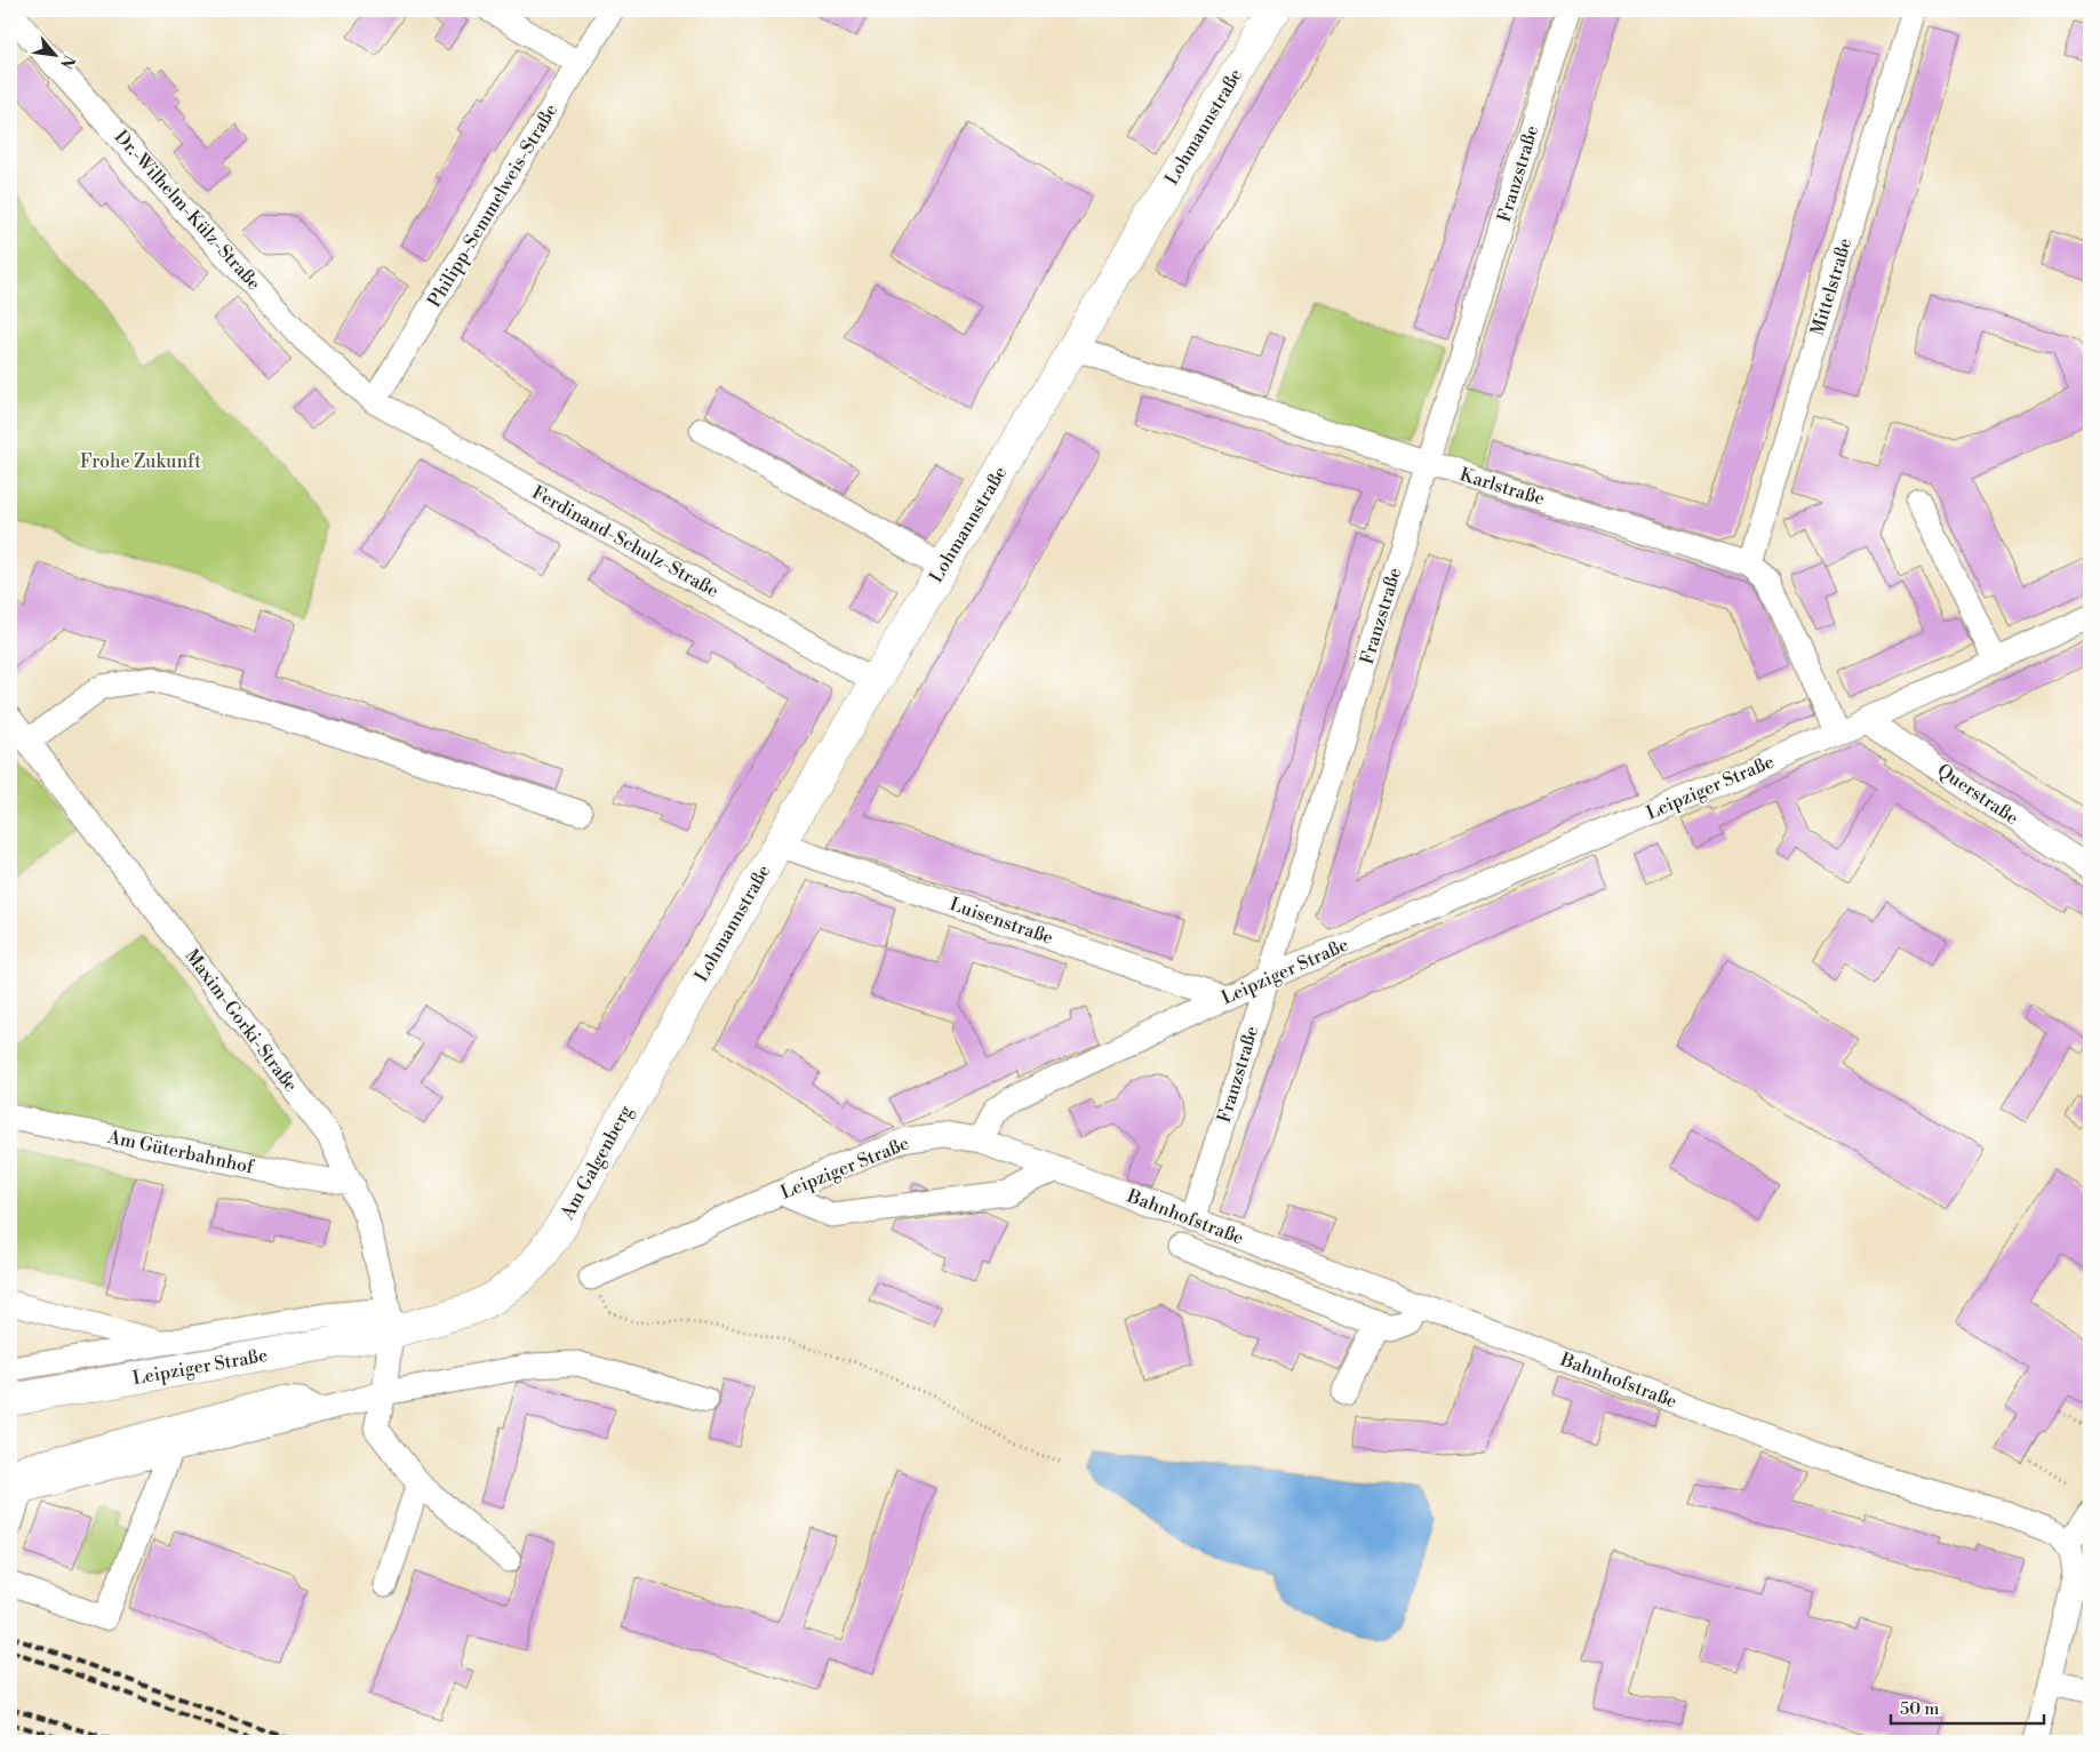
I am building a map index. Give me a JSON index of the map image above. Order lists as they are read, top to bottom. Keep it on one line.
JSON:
{"streets":{"main road":["Lohmannstraße","Leipziger Straße","Am Galgenberg"],"street":["Franzstraße","Philipp-Semmelweis-Straße","Dr.-Wilhelm-Külz-Straße","Mittelstraße","Karlstraße","Ferdinand-Schulz-Straße","Querstraße","Luisenstraße","Maxim-Gorki-Straße","Am Güterbahnhof","Bahnhofstraße"]},"crossings":[["Lohmannstraße","Karlstraße"],["Lohmannstraße","Ferdinand-Schulz-Straße"],["Lohmannstraße","Luisenstraße"],["Lohmannstraße","Am Galgenberg"],["Franzstraße","Karlstraße"],["Franzstraße","Leipziger Straße"],["Franzstraße","Bahnhofstraße"],["Philipp-Semmelweis-Straße","Dr.-Wilhelm-Külz-Straße"],["Philipp-Semmelweis-Straße","Ferdinand-Schulz-Straße"],["Dr.-Wilhelm-Külz-Straße","Ferdinand-Schulz-Straße"],["Mittelstraße","Karlstraße"],["Karlstraße","Leipziger Straße"],["Leipziger Straße","Querstraße"],["Leipziger Straße","Luisenstraße"],["Leipziger Straße","Maxim-Gorki-Straße"],["Leipziger Straße","Am Galgenberg"],["Leipziger Straße","Bahnhofstraße"],["Maxim-Gorki-Straße","Am Güterbahnhof"]],"parks":["Frohe Zukunft"],"scale_bar":"50 m","north":"bottom right"}
